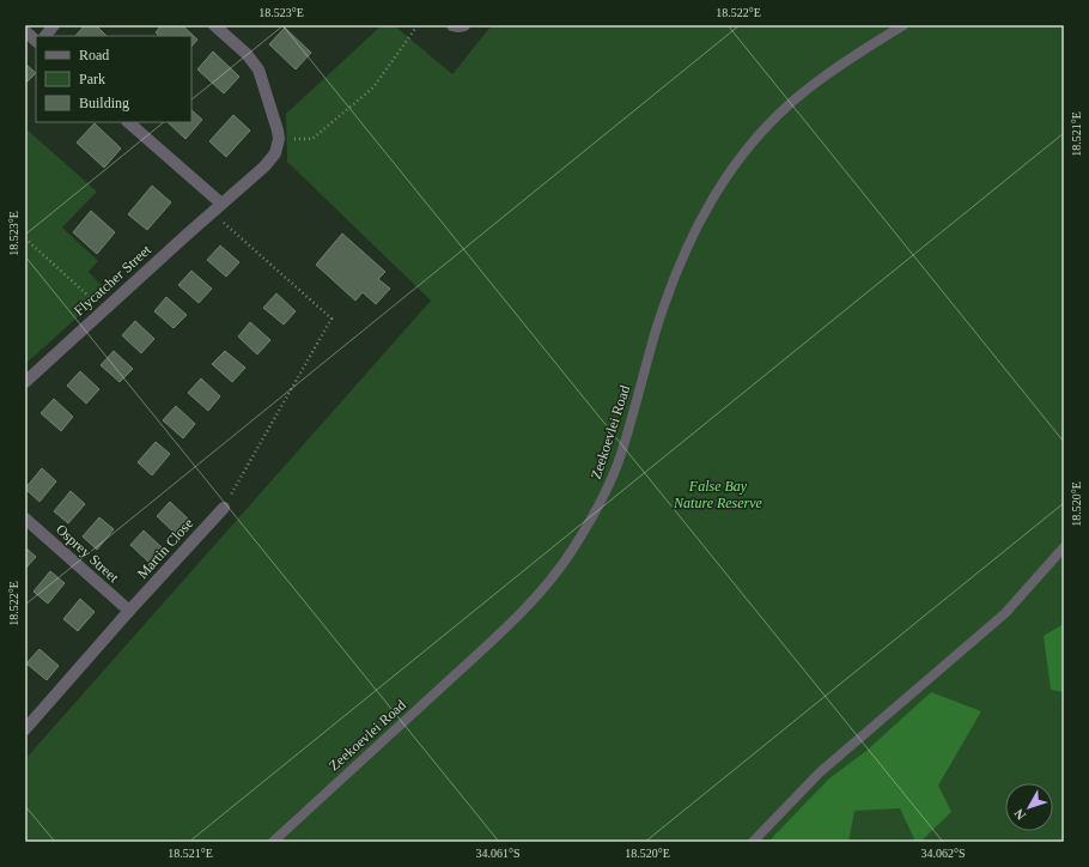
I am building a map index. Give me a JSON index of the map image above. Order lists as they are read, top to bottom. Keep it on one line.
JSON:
{"streets":{"street":["Flycatcher Street","Martin Close","Osprey Street"],"lane":["Zeekoevlei Road"]},"crossings":[["Martin Close","Osprey Street"]],"parks":["False Bay Nature Reserve"],"legend":["Road","Park","Building"],"north":"bottom left","coordinates":["18.523°E","18.522°E","18.521°E","18.520°E","34.061°S","34.062°S"]}
